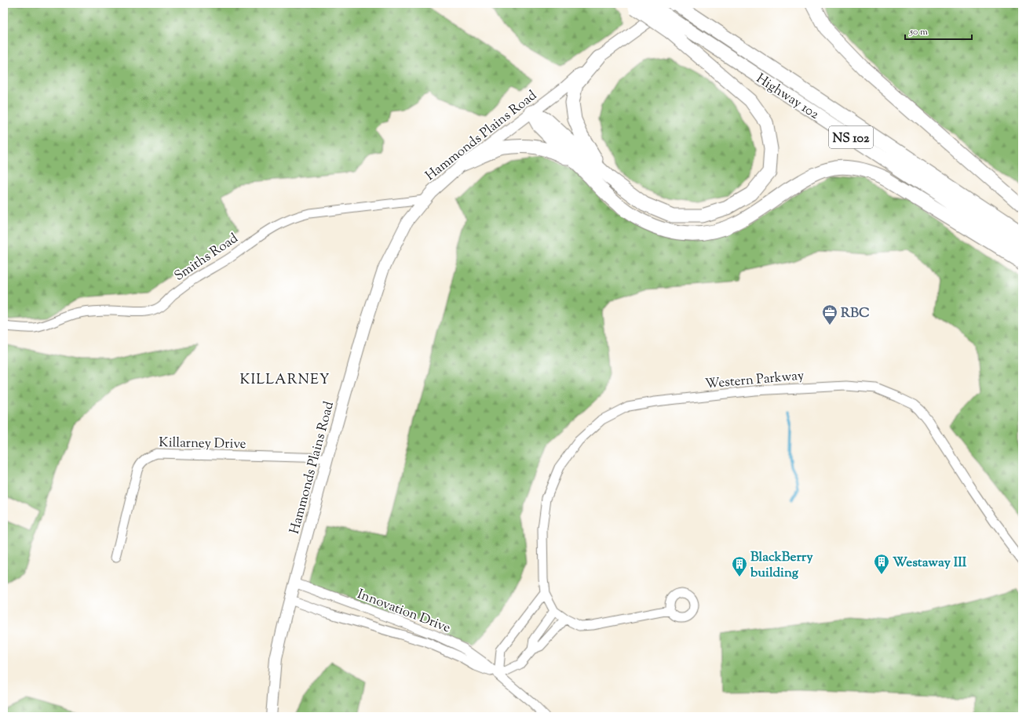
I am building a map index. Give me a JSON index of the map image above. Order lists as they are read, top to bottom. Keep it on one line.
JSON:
{"streets":{"highway":["Highway 102","NS 102"],"main road":["Hammonds Plains Road"],"street":["Smiths Road","Western Parkway","Killarney Drive","Innovation Drive"]},"crossings":[["Hammonds Plains Road","Smiths Road"],["Hammonds Plains Road","Killarney Drive"],["Hammonds Plains Road","Innovation Drive"]],"districts":["KILLARNEY"],"places":{"office":["RBC"],"building":["Westaway III","BlackBerry building"]},"scale_bar":"50 m"}
